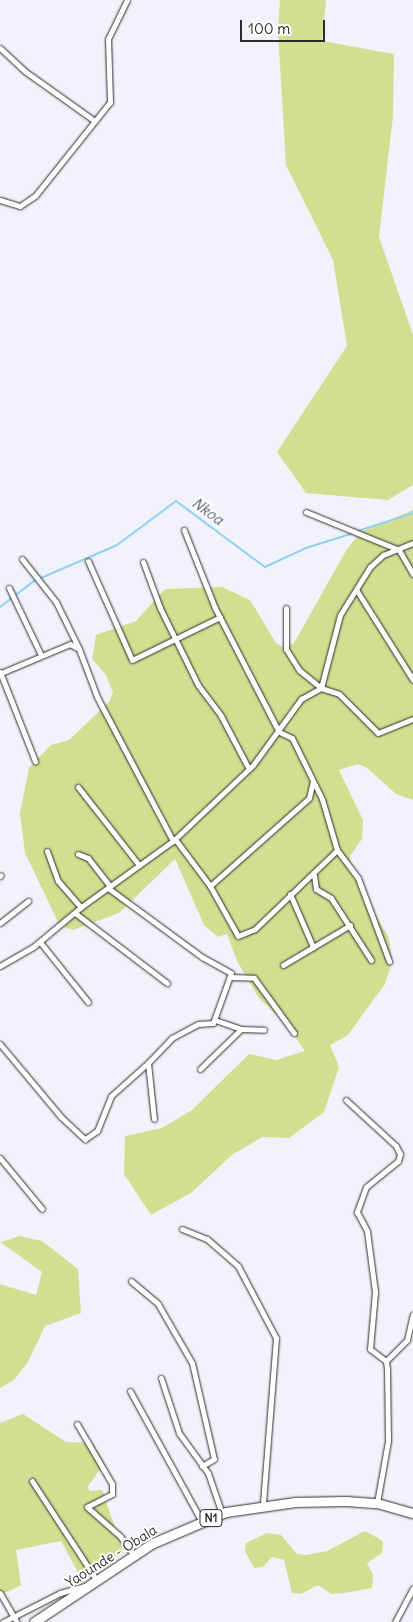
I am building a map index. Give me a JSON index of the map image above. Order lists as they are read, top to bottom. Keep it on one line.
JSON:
{"streets":{"highway":["N1","Yaounde - Obala"]},"water":["Nkoa"],"scale_bar":"100 m"}
